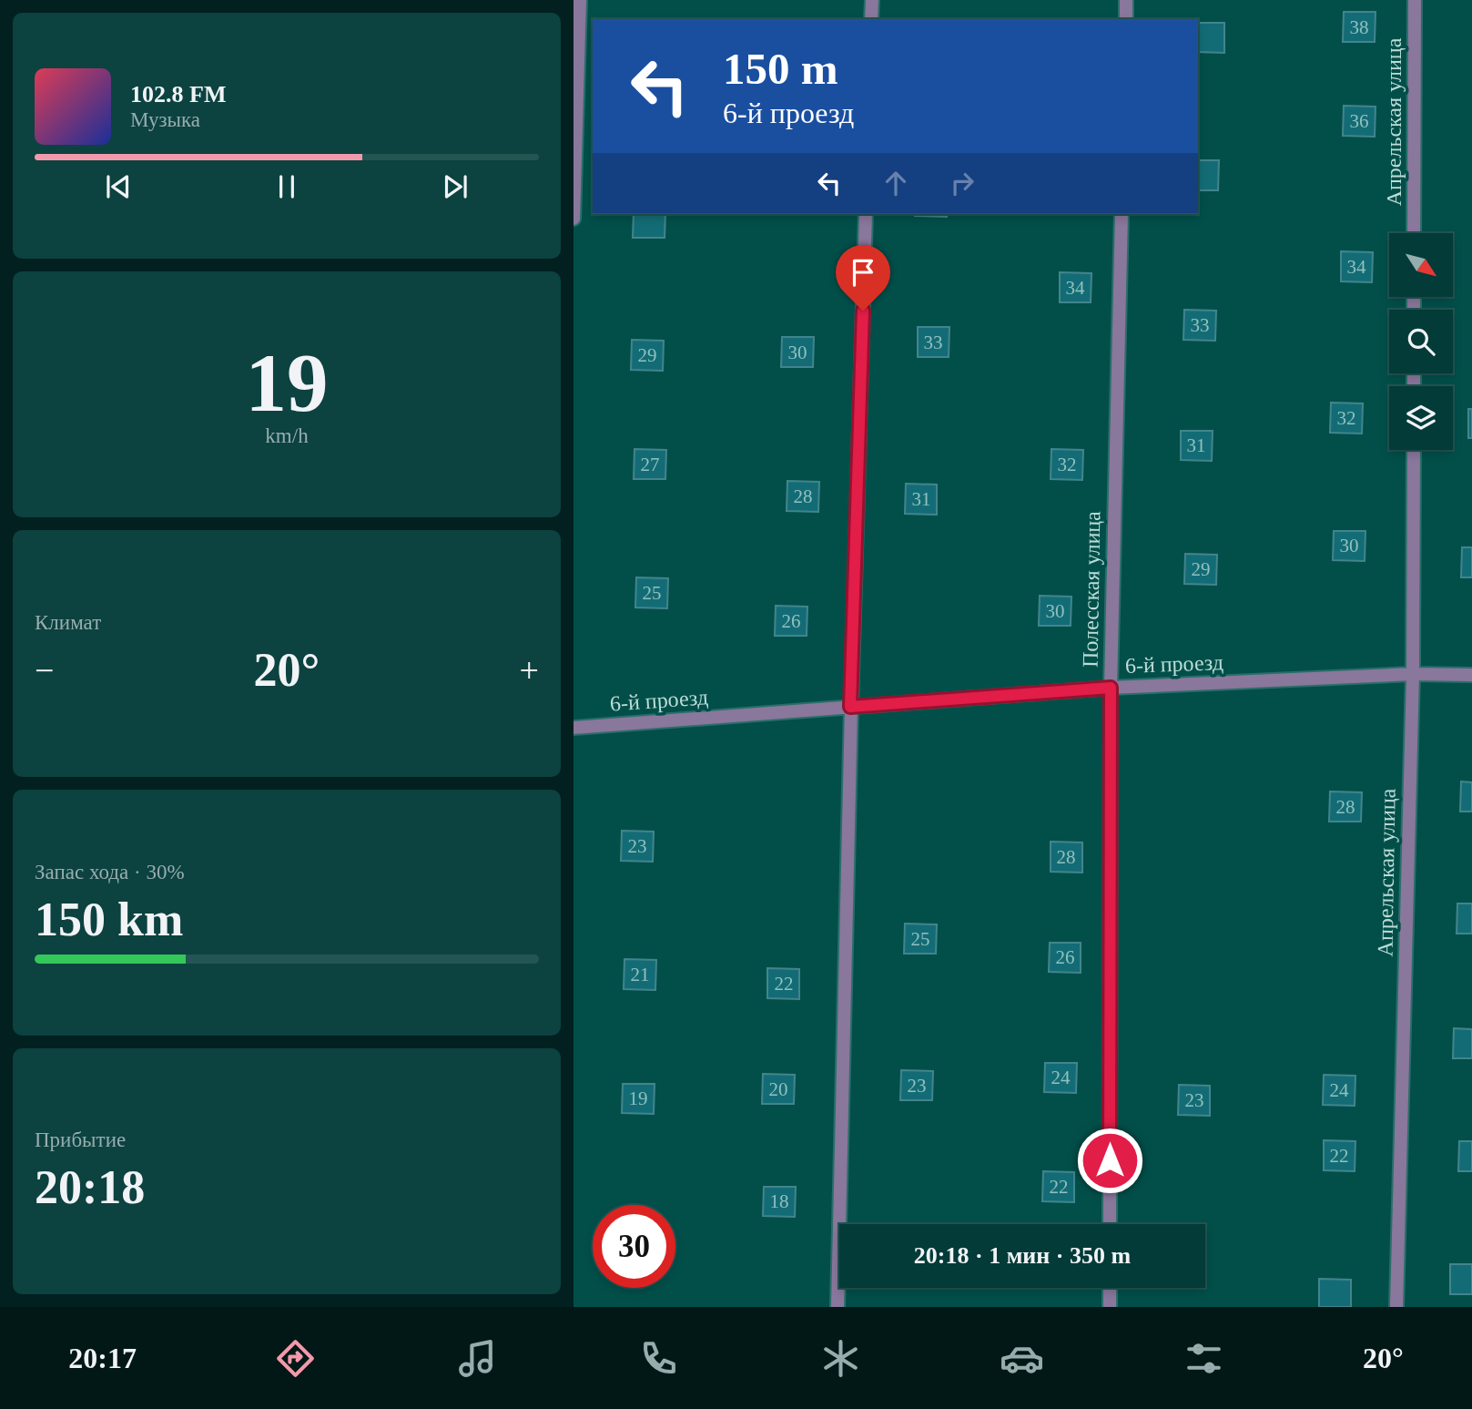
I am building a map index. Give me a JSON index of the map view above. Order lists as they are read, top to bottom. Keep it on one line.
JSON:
{"streets":{"street":["Апрельская улица","Полесская улица","6-й проезд"]},"crossings":[["Апрельская улица","6-й проезд"],["Полесская улица","6-й проезд"]],"house_numbers":["38","36","34","34","33","33","30","29","32","31","27","32","28","31","30","29","25","30","26","28","23","28","25","26","21","22","24","23","20","24","19","23","22","22","18"],"north":"bottom right","page":{"turn":["150 m","6-й проезд"],"song":["102.8 FM","Музыка"],"tile":[["19","km/h"],"Климат",["Запас хода · 30%","150 km"],["Прибытие","20:18"]],"heat":["−","20°","+"],"limit":"30","trip":"20:18 · 1 мин · 350 m","tabs":["20:17","20°"]}}
